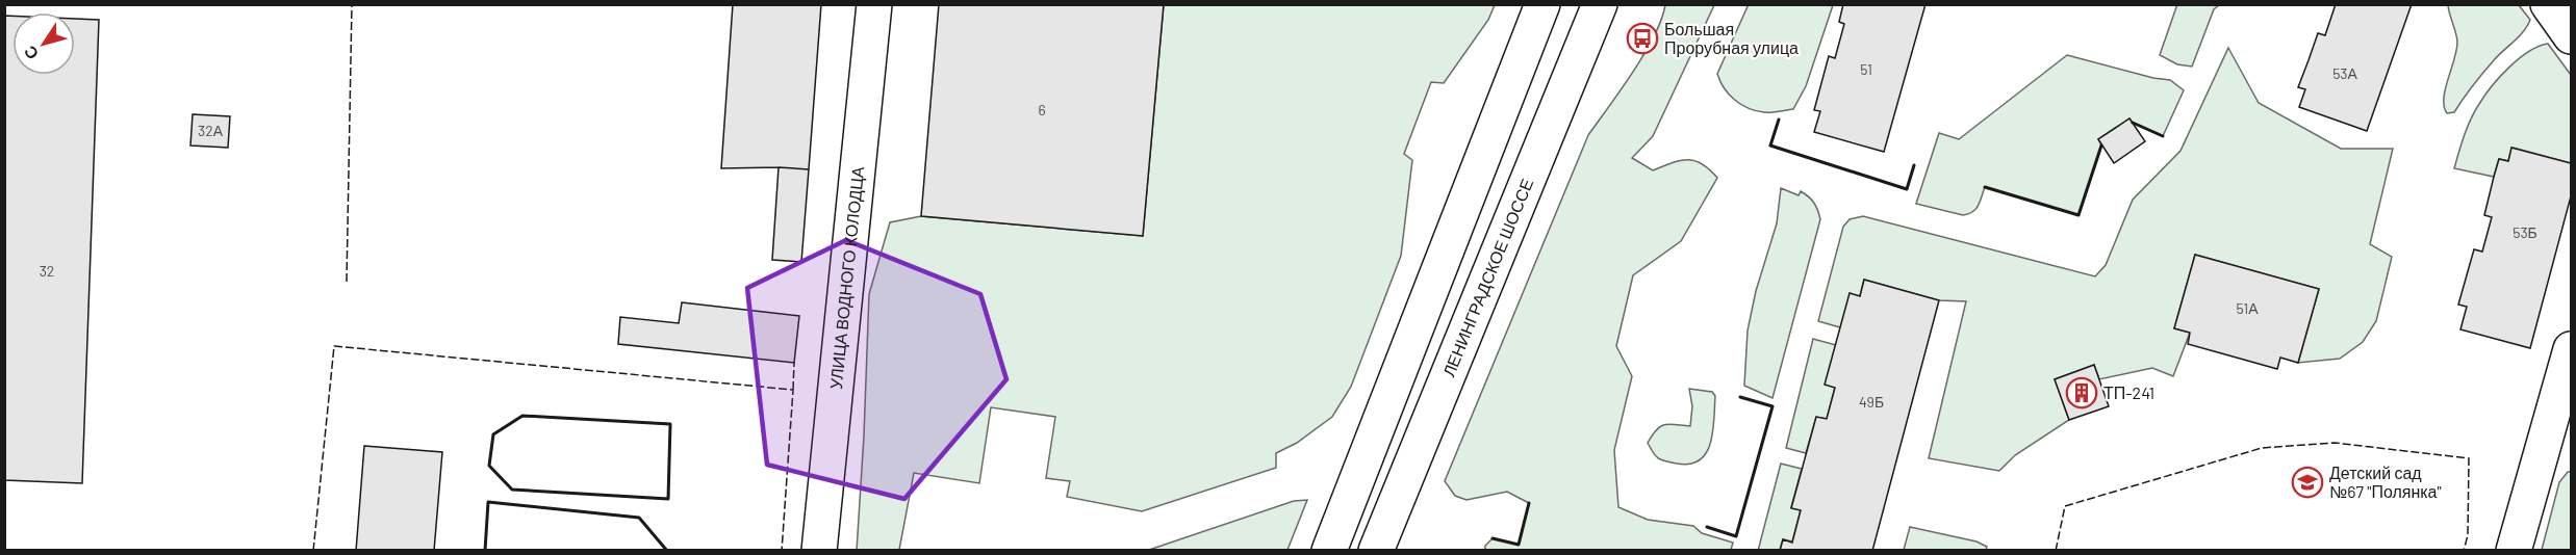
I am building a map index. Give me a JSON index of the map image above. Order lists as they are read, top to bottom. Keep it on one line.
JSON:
{"streets":{"main road":["УЛИЦА ВОДНОГО КОЛОДЦА","ЛЕНИНГРАДСКОЕ ШОССЕ"]},"places":{"bus stop":["Большая Прорубная улица"],"building":["ТП-241"],"school or university":["Детский сад №67 \"Полянка\""]},"house_numbers":["51","53А","6","32А","53Б","32","51А","49Б"],"north":"bottom left"}
